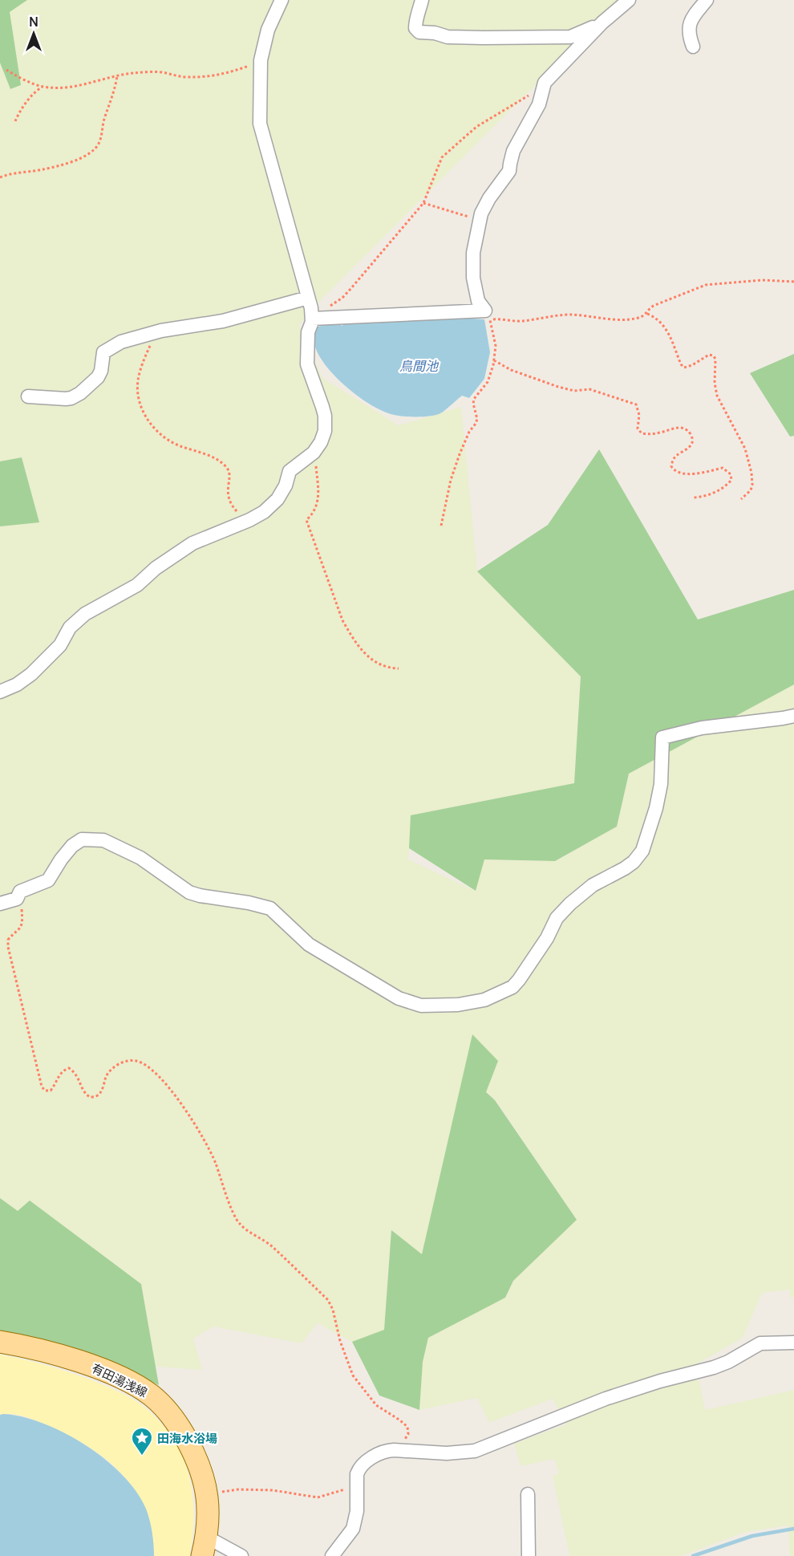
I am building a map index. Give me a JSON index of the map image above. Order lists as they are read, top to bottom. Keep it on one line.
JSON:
{"streets":{"main road":["有田湯浅線"]},"water":["鳥間池"],"places":{"place":["田海水浴場"]},"north":"top"}
